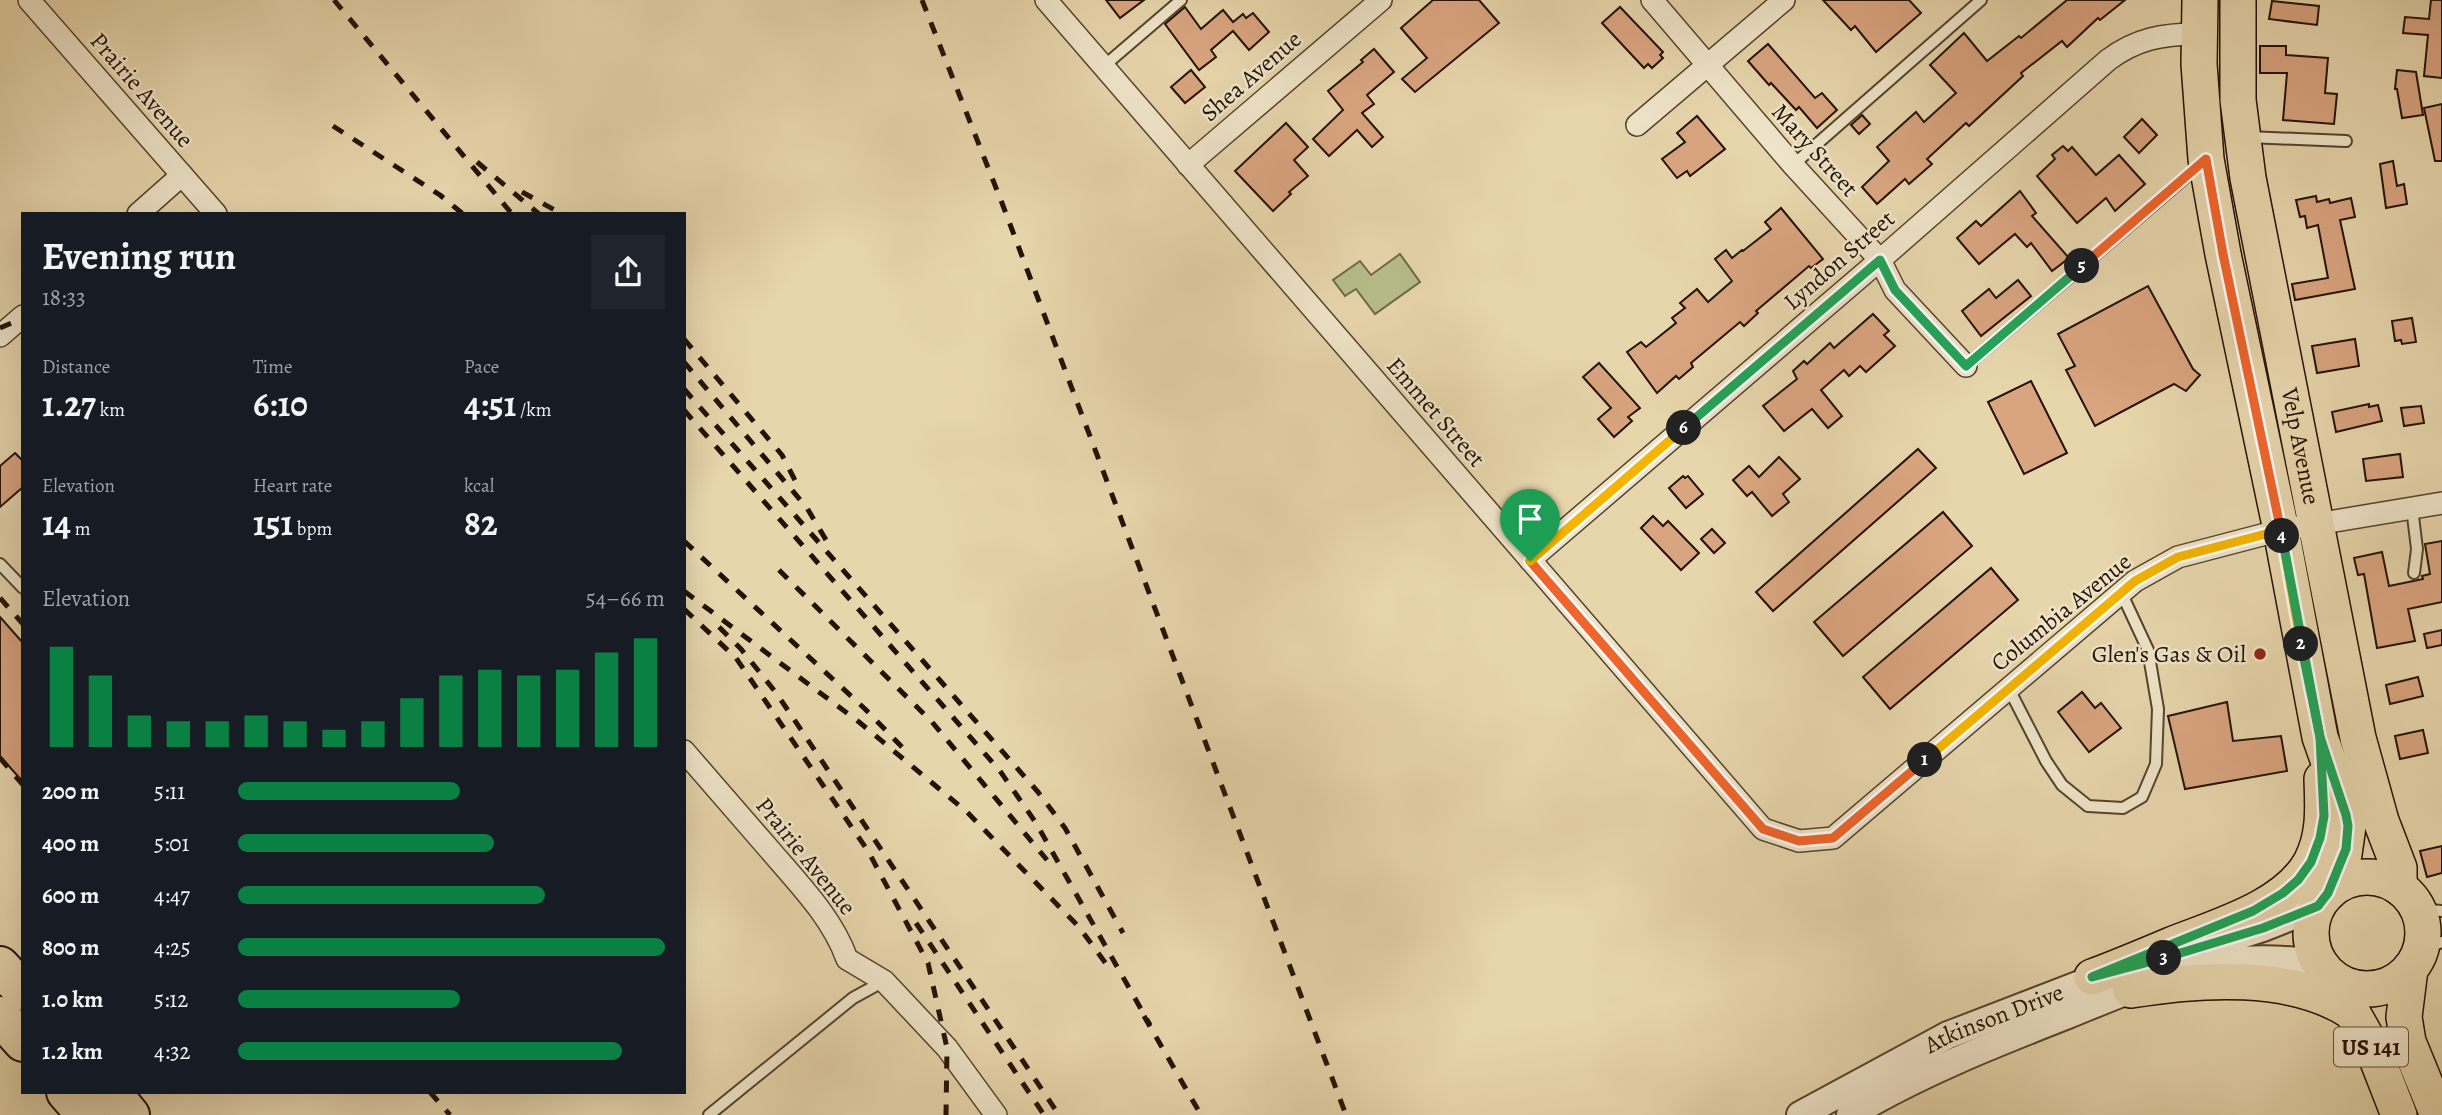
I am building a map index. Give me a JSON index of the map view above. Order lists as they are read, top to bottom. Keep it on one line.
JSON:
{"streets":{"main road":["Velp Avenue","US 141"],"street":["Shea Avenue","Prairie Avenue","Mary Street","Lyndon Street","Emmet Street","Columbia Avenue","Atkinson Drive"]},"crossings":[["Shea Avenue","Emmet Street"],["Mary Street","Lyndon Street"],["Lyndon Street","Emmet Street"],["Lyndon Street","Velp Avenue"],["Emmet Street","Columbia Avenue"],["Velp Avenue","Columbia Avenue"],["Velp Avenue","Atkinson Drive"],["Velp Avenue","US 141"],["Atkinson Drive","US 141"]],"places":["Glen's Gas & Oil"],"page":{"heading":["Evening run","18:33"],"pins":["5","6","4","2","1","3"],"stats":[["Distance","1.27 km"],["Time","6:10"],["Pace","4:51 /km"],["Elevation","14 m"],["Heart rate","151 bpm"],["kcal","82"]],"chart":["Elevation","54–66 m"],"list":[{"name":"200 m","note":"5:11"},{"name":"400 m","note":"5:01"},{"name":"600 m","note":"4:47"},{"name":"800 m","note":"4:25"},{"name":"1.0 km","note":"5:12"},{"name":"1.2 km","note":"4:32"}]}}
